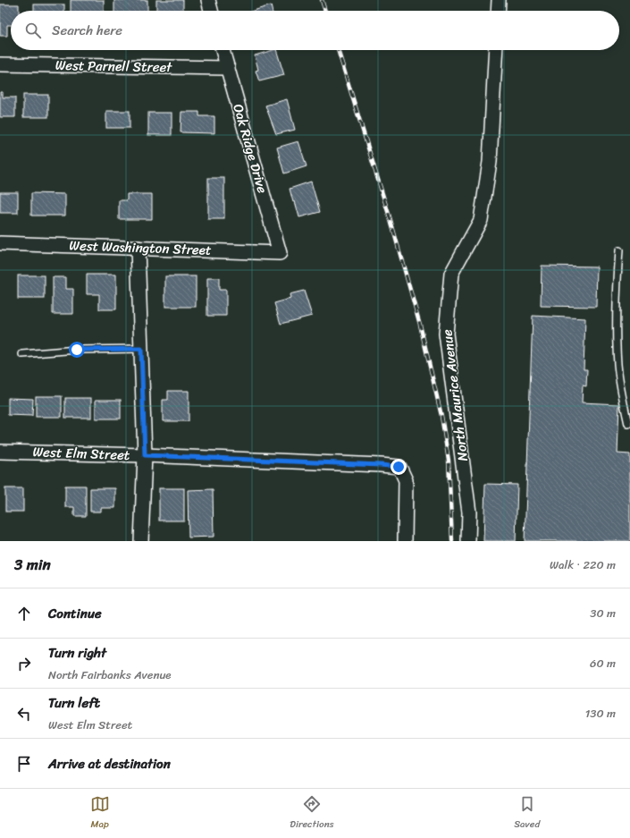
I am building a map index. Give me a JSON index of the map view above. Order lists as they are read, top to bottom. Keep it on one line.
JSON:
{"streets":{"street":["West Parnell Street","Oak Ridge Drive","West Washington Street","North Maurice Avenue","West Elm Street"]},"crossings":[["West Parnell Street","Oak Ridge Drive"],["Oak Ridge Drive","West Washington Street"]],"page":{"search":"Search here","heading":["3 min","Walk · 220 m"],"list":[["Continue","30 m"],["Turn right","North Fairbanks Avenue","60 m"],["Turn left","West Elm Street","130 m"],"Arrive at destination"],"nav":["Map","Directions","Saved"]}}
